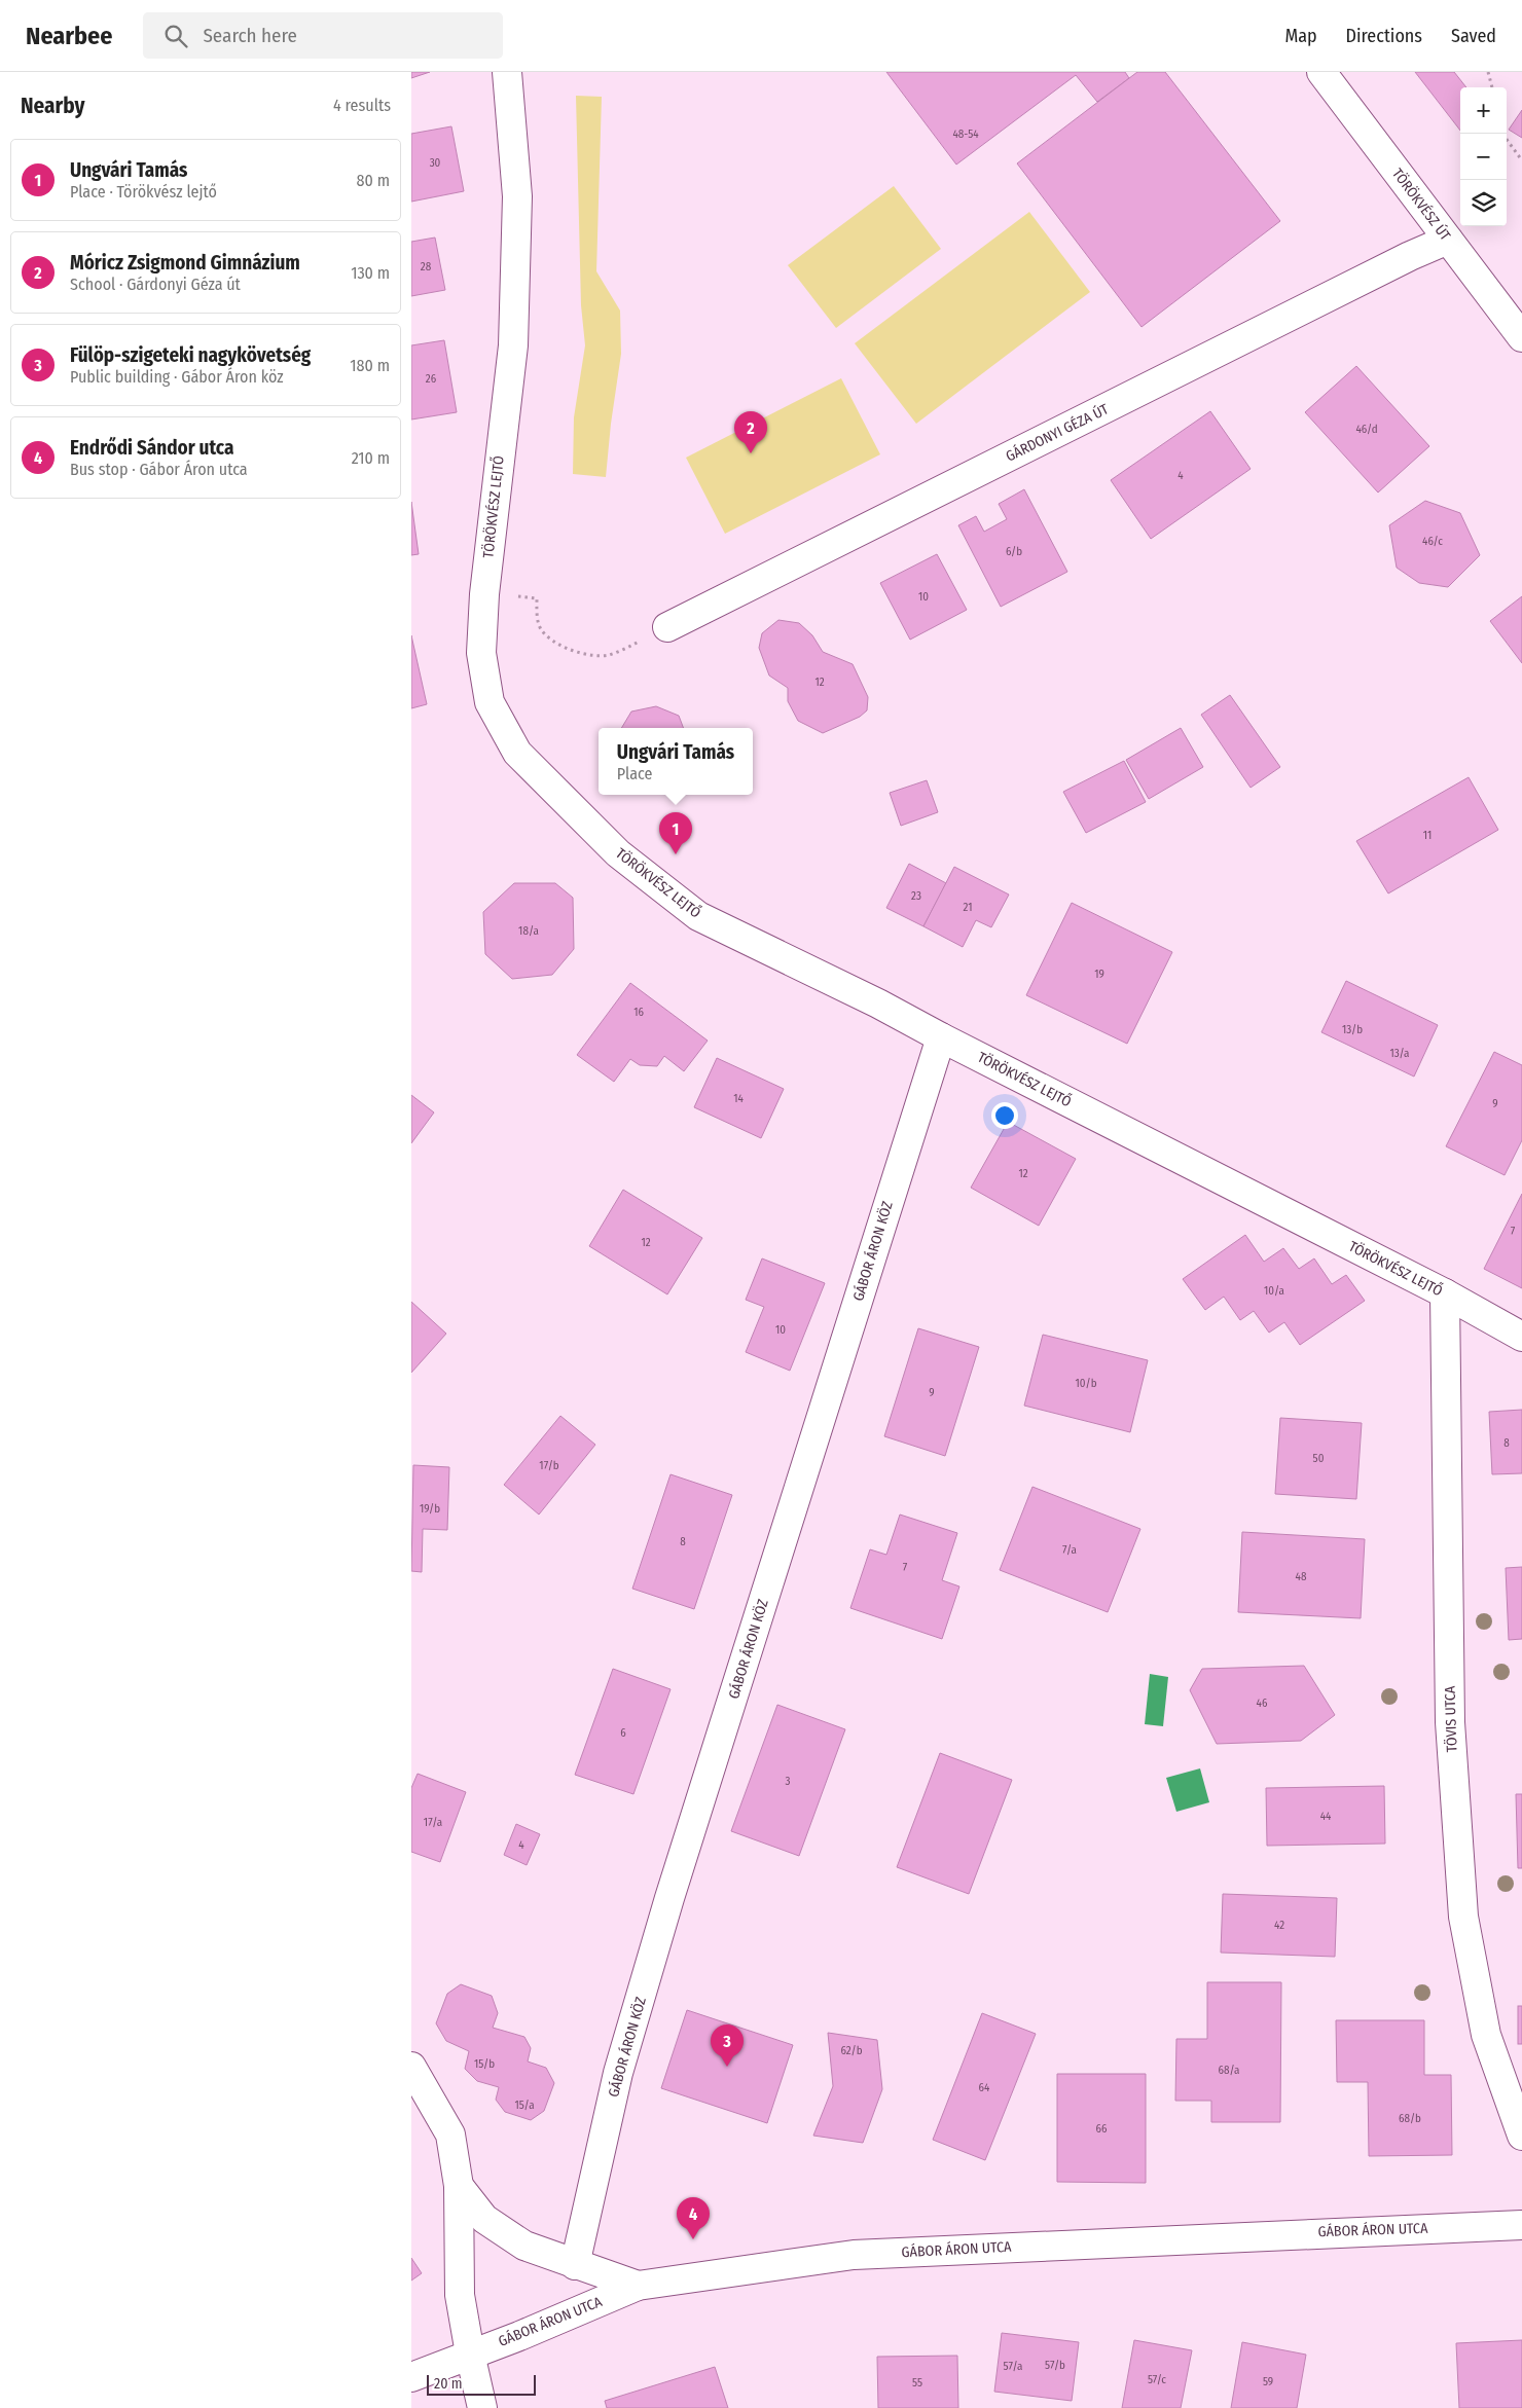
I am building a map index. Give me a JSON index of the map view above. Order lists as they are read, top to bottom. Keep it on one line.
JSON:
{"streets":{"street":["TÖRÖKVÉSZ ÚT","GÁRDONYI GÉZA ÚT","TÖRÖKVÉSZ LEJTŐ","GÁBOR ÁRON KÖZ","TÖVIS UTCA","GÁBOR ÁRON UTCA"]},"crossings":[["TÖRÖKVÉSZ ÚT","GÁRDONYI GÉZA ÚT"],["TÖRÖKVÉSZ LEJTŐ","GÁBOR ÁRON KÖZ"],["TÖRÖKVÉSZ LEJTŐ","TÖVIS UTCA"]],"house_numbers":["48-54","30","28","26","46/d","4","46/c","6/b","10","12","11","23","21","18/a","19","16","13/b","13/a","14","9","12","7","12","10/a","10","10/b","9","8","50","17/b","19/b","8","7/a","7","48","46","6","3","44","17/a","4","42","62/b","15/b","68/a","64","15/a","68/b","66","57/b","57/a","57/c","59","55"],"scale_bar":"20 m","page":{"header":"Nearbee","search":"Search here","nav":["Map","Directions","Saved"],"heading":["Nearby","4 results"],"map_buttons":["+","−"],"list":[{"mark":"1","name":"Ungvári Tamás","note":"Place · Törökvész lejtő","value":"80 m"},{"mark":"2","name":"Móricz Zsigmond Gimnázium","note":"School · Gárdonyi Géza út","value":"130 m"},{"mark":"3","name":"Fülöp-szigeteki nagykövetség","note":"Public building · Gábor Áron köz","value":"180 m"},{"mark":"4","name":"Endrődi Sándor utca","note":"Bus stop · Gábor Áron utca","value":"210 m"}],"pins":["2","1","3","4"],"popup":["Ungvári Tamás","Place"],"scale":"20 m"}}
